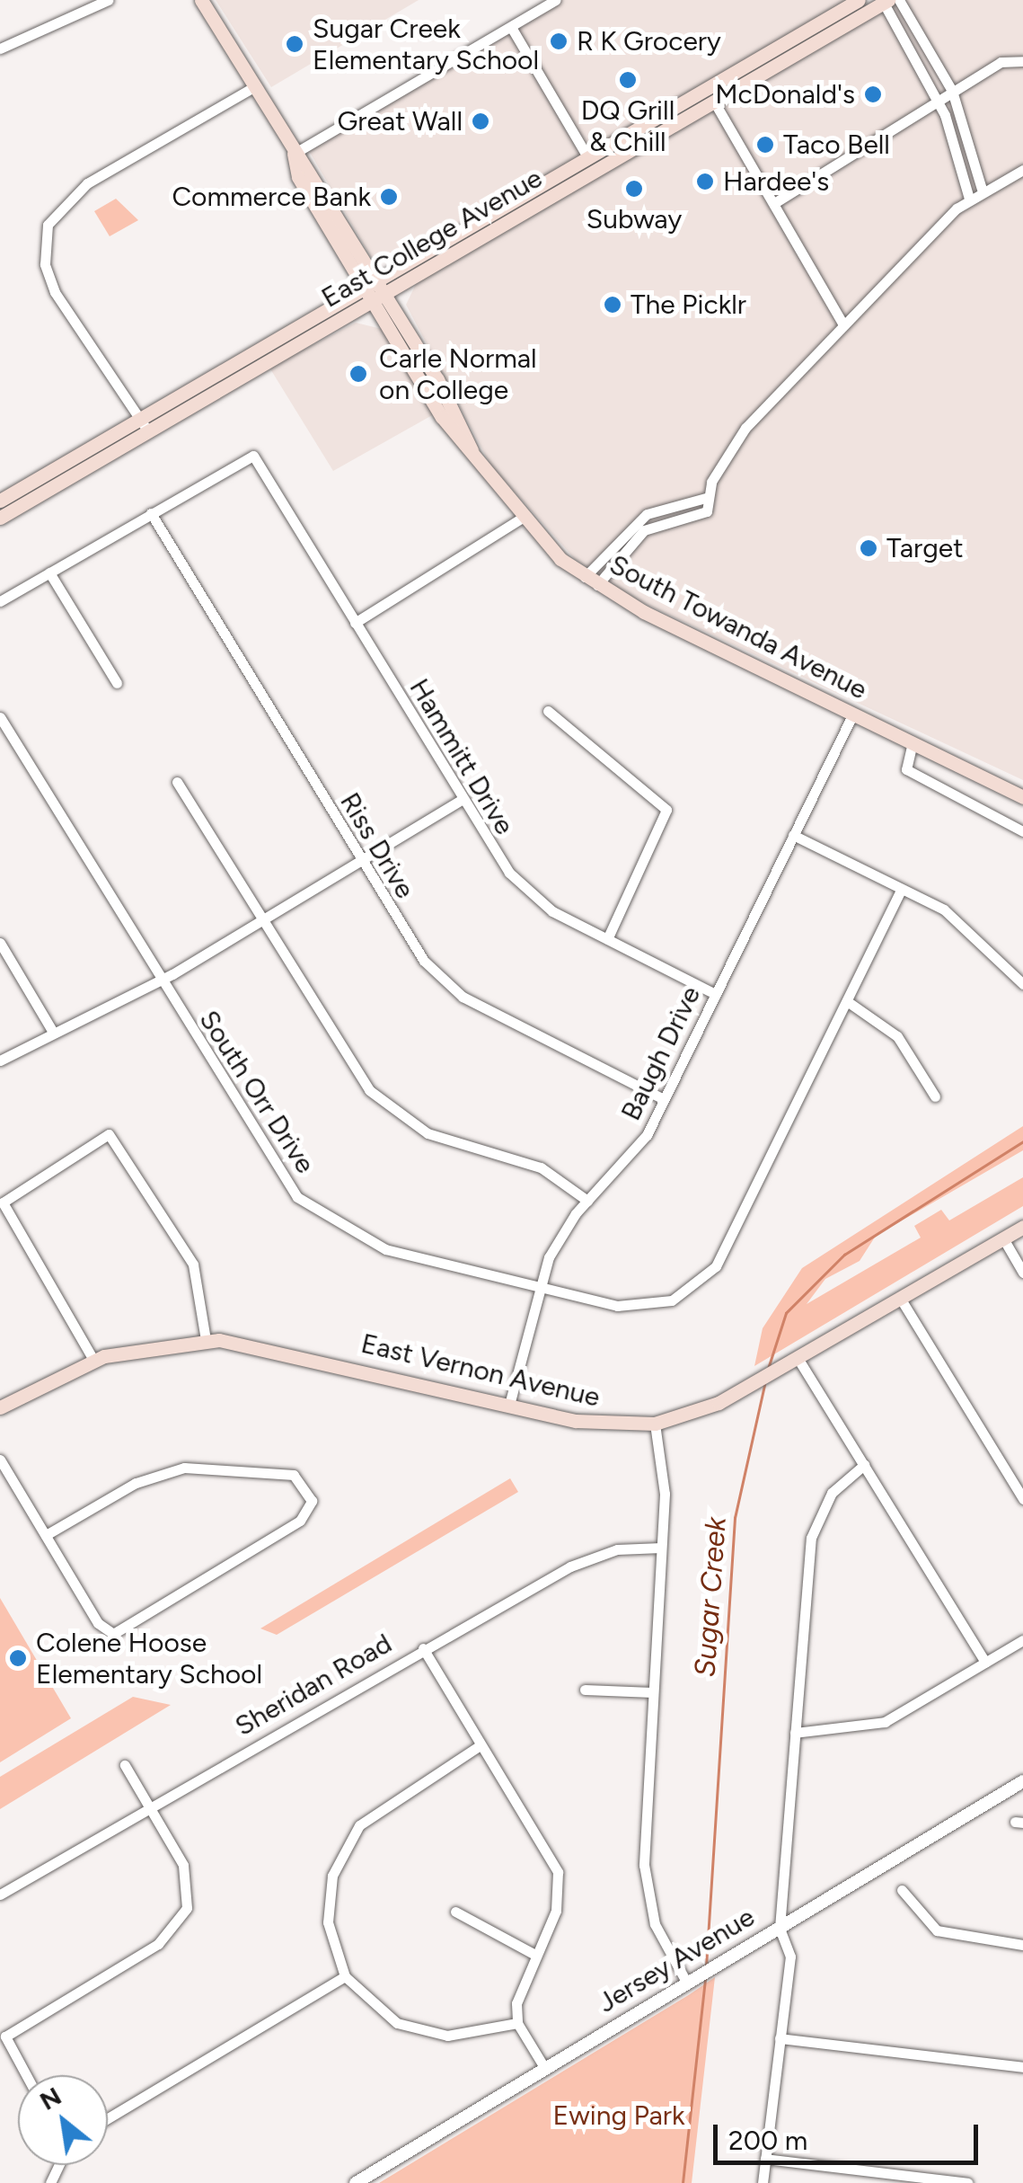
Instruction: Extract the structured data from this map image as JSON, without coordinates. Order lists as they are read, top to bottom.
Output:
{
  "streets": {
    "main road": ["East College Avenue", "South Towanda Avenue", "East Vernon Avenue"],
    "street": [
      "Hammitt Drive",
      "Riss Drive",
      "Baugh Drive",
      "South Orr Drive",
      "Sheridan Road",
      "Jersey Avenue"
    ]
  },
  "crossings": [
    ["East College Avenue", "South Towanda Avenue"],
    ["South Towanda Avenue", "Baugh Drive"],
    ["Hammitt Drive", "Riss Drive"],
    ["Hammitt Drive", "Baugh Drive"],
    ["Riss Drive", "Baugh Drive"],
    ["Baugh Drive", "South Orr Drive"],
    ["Baugh Drive", "East Vernon Avenue"]
  ],
  "water": ["Sugar Creek"],
  "parks": ["Ewing Park"],
  "places": [
    "R K Grocery",
    "Sugar Creek Elementary School",
    "DQ Grill & Chill",
    "McDonald's",
    "Great Wall",
    "Taco Bell",
    "Hardee's",
    "Subway",
    "Commerce Bank",
    "The Picklr",
    "Carle Normal on College",
    "Target",
    "Colene Hoose Elementary School"
  ],
  "scale_bar": "200 m",
  "north": "top left"
}
